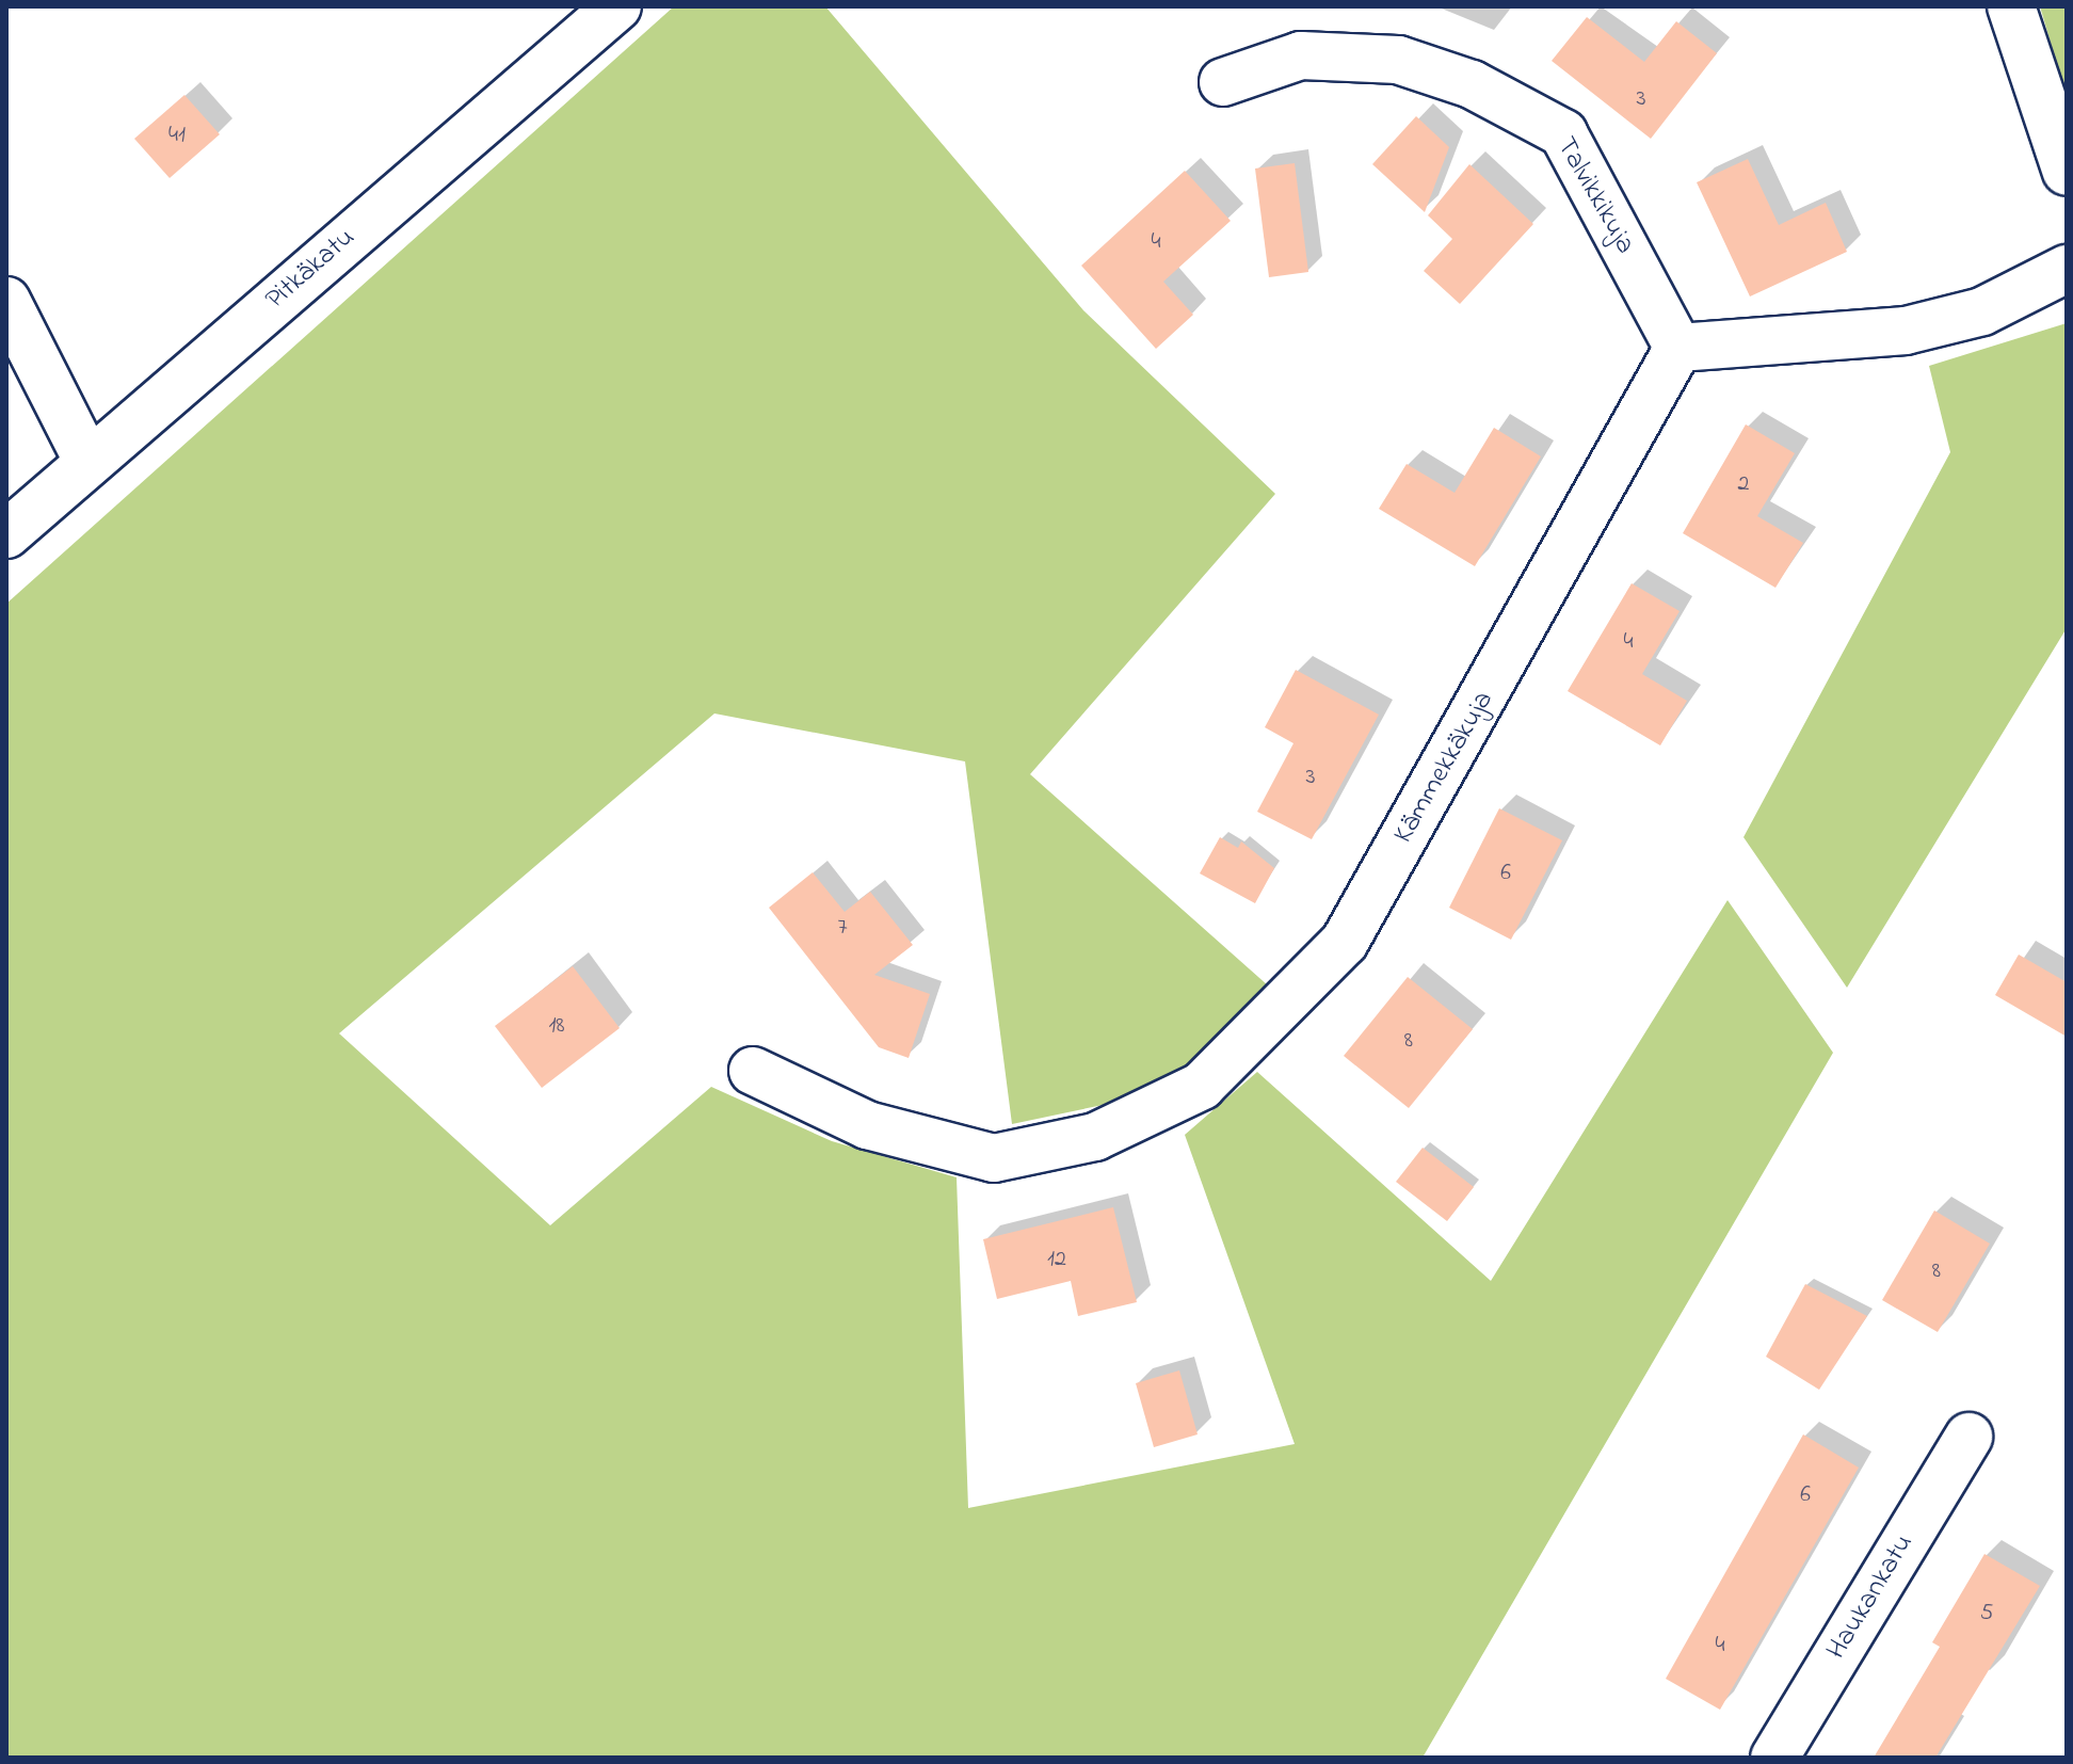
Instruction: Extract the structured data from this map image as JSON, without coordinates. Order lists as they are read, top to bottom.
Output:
{
  "streets": {
    "street": [
      "Talvikkikuja",
      "Pitkäkatu",
      "Kämmekkäkuja",
      "Haukankatu"
    ]
  },
  "crossings": [
    ["Talvikkikuja", "Kämmekkäkuja"]
  ],
  "house_numbers": [
    "3",
    "41",
    "4",
    "2",
    "4",
    "3",
    "6",
    "7",
    "18",
    "8",
    "12",
    "8",
    "6",
    "5",
    "4"
  ]
}
